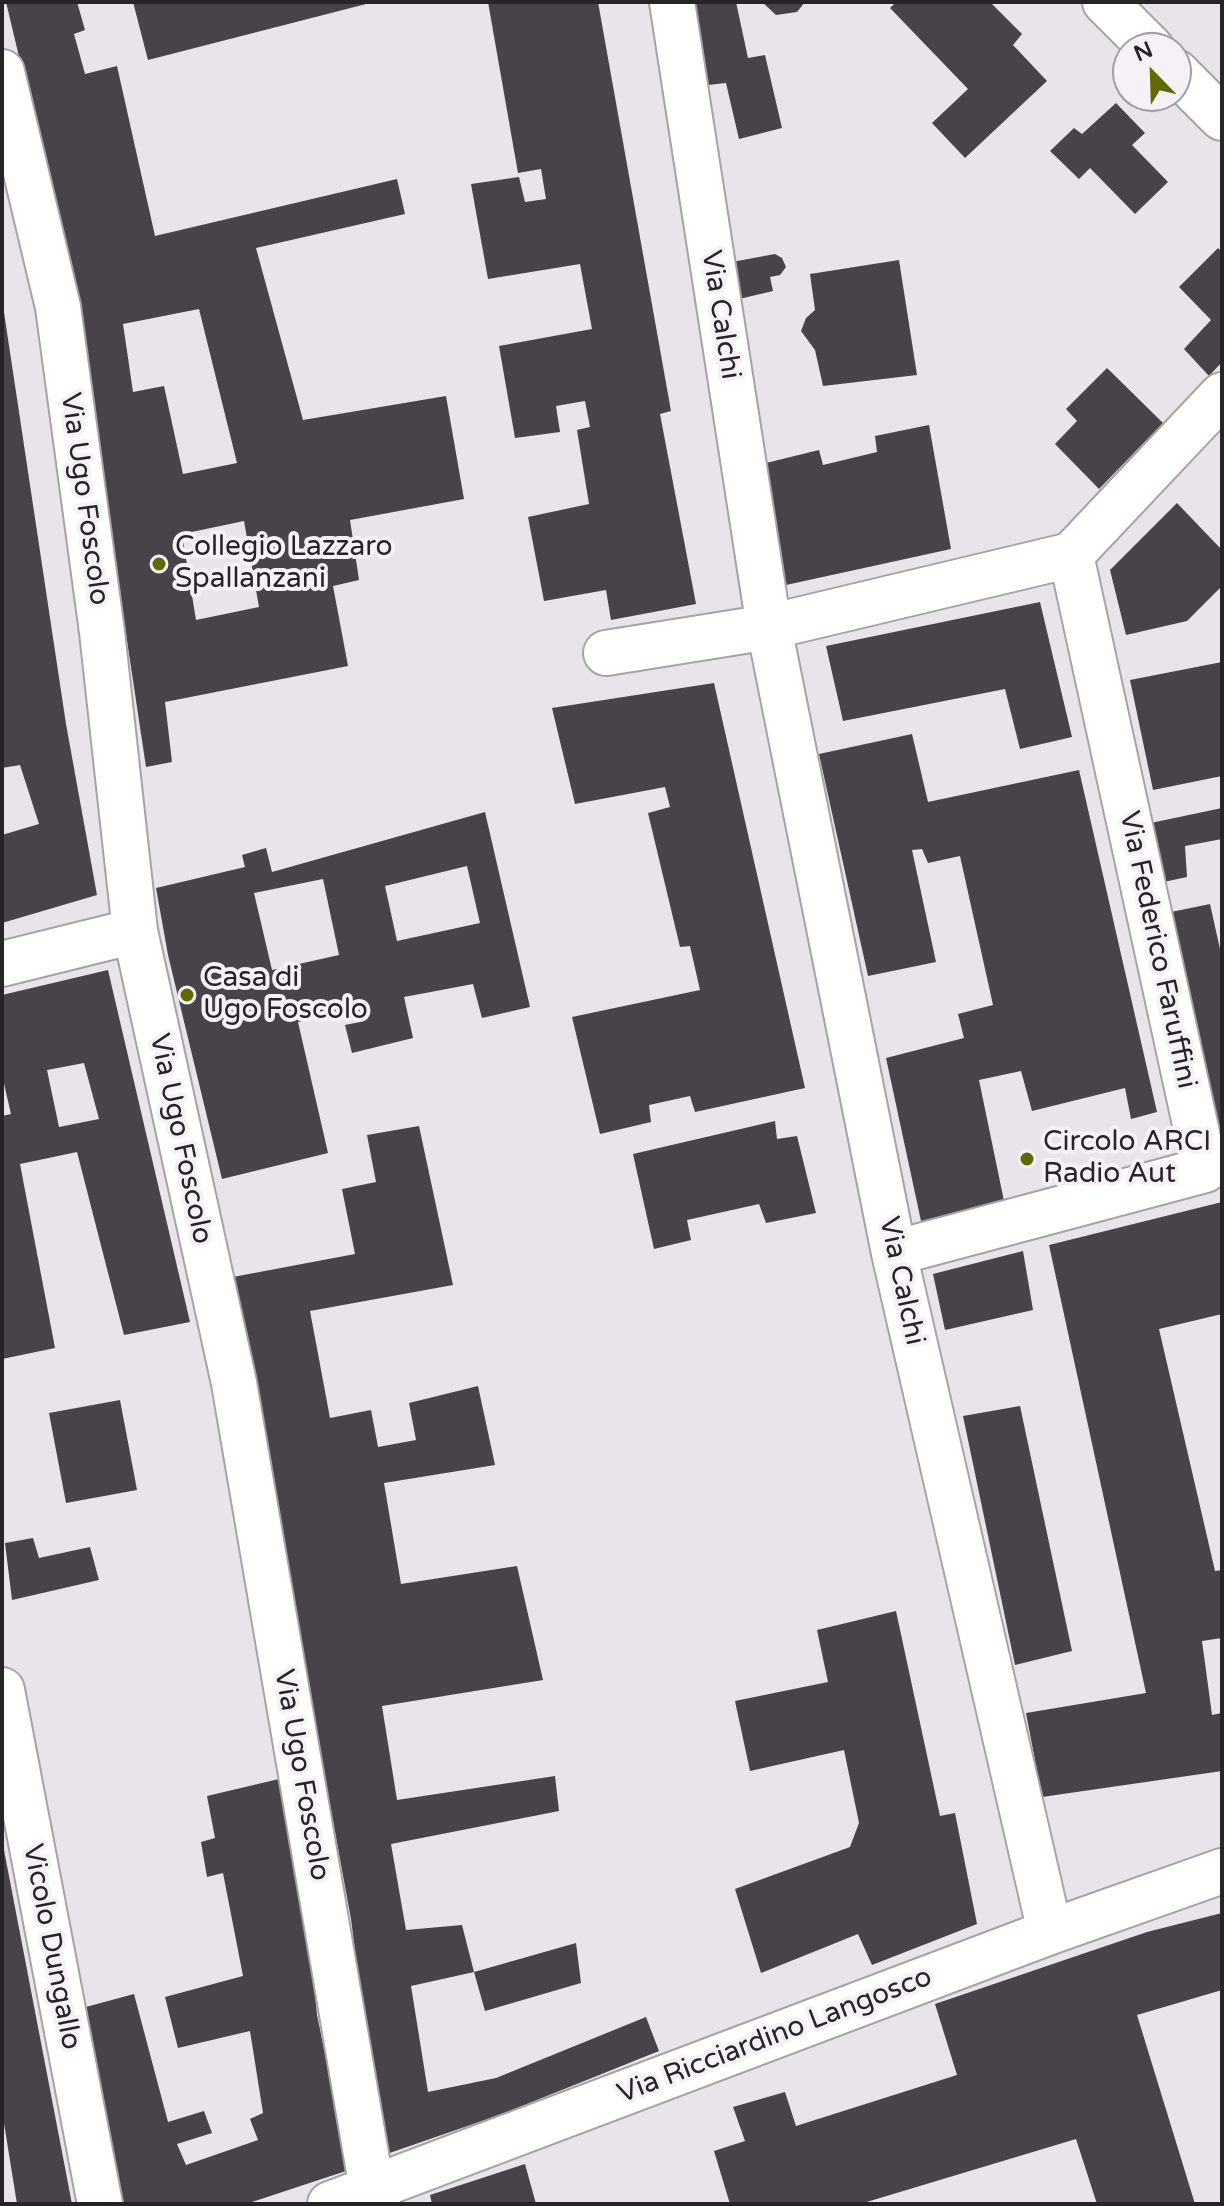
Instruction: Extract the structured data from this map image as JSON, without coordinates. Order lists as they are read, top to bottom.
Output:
{
  "streets": {
    "street": [
      "Via Calchi",
      "Via Ugo Foscolo",
      "Via Federico Faruffini",
      "Vicolo Dungallo",
      "Via Ricciardino Langosco"
    ]
  },
  "crossings": [
    ["Via Calchi", "Via Federico Faruffini"],
    ["Via Calchi", "Via Ricciardino Langosco"],
    ["Via Ugo Foscolo", "Via Ricciardino Langosco"]
  ],
  "places": ["Collegio Lazzaro Spallanzani", "Casa di Ugo Foscolo", "Circolo ARCI Radio Aut"],
  "north": "top left"
}
